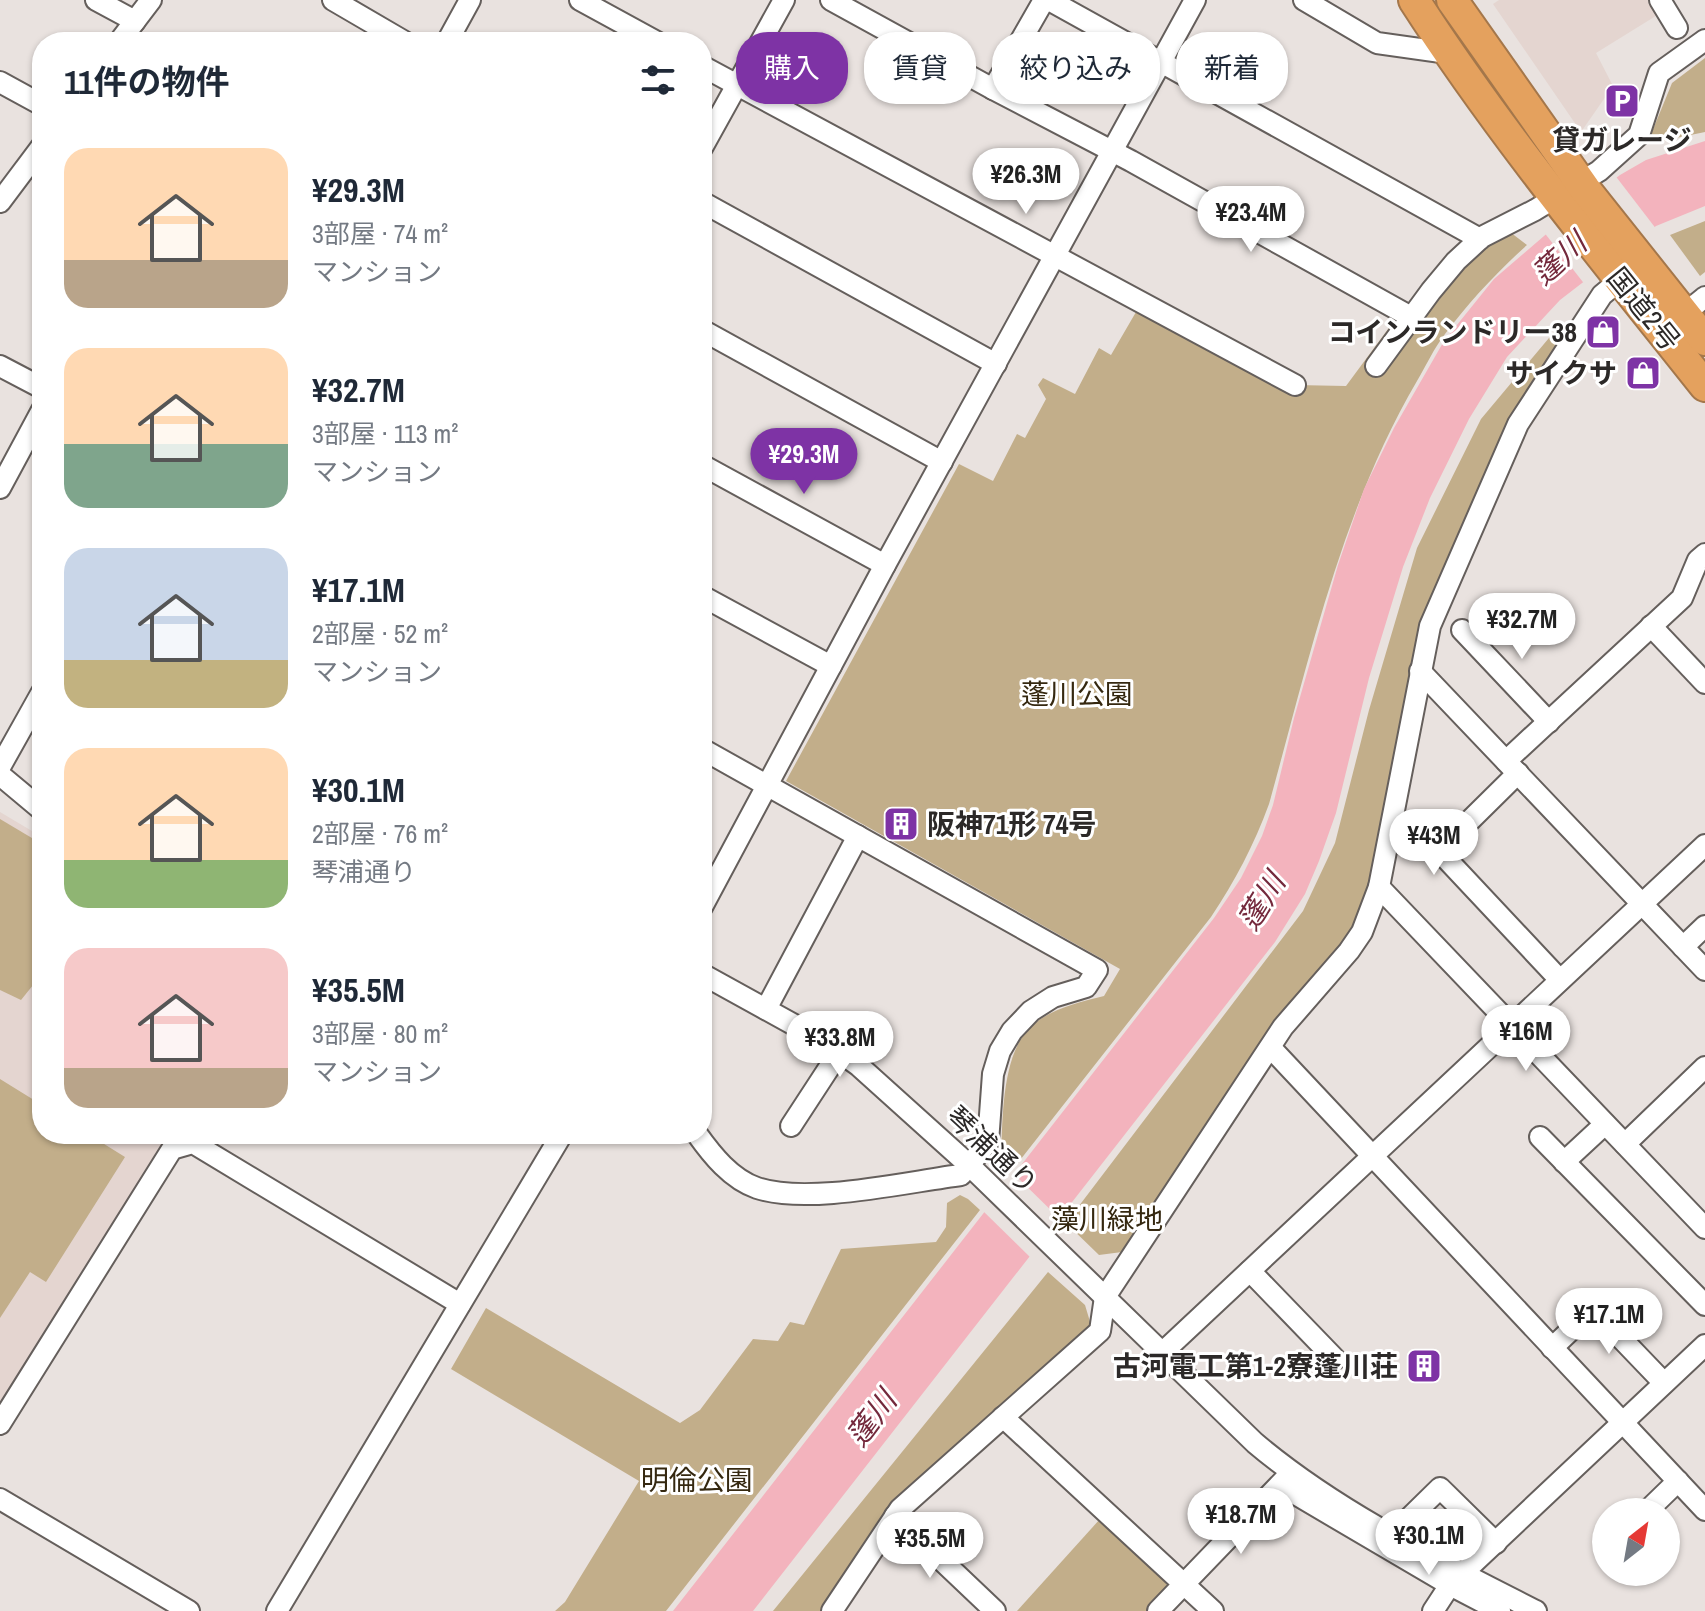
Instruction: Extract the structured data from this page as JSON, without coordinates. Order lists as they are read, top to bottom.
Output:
{
  "streets": {
    "highway": ["国道2号"],
    "street": ["琴浦通り"]
  },
  "water": ["蓬川"],
  "parks": ["蓬川公園", "藻川緑地", "明倫公園"],
  "places": {
    "parking": ["貸ガレージ"],
    "shop": ["コインランドリー38", "サイクサ"],
    "building": ["阪神71形 74号", "古河電工第1-2寮蓬川荘"]
  },
  "north": "top right",
  "page": {
    "chip": [
      "購入",
      "賃貸",
      "絞り込み",
      "新着"
    ],
    "heading": "11件の物件",
    "list": [
      {
        "name": "¥29.3M",
        "note": "3部屋 · 74 m² · マンション"
      },
      {
        "name": "¥32.7M",
        "note": "3部屋 · 113 m² · マンション"
      },
      {
        "name": "¥17.1M",
        "note": "2部屋 · 52 m² · マンション"
      },
      {
        "name": "¥30.1M",
        "note": "2部屋 · 76 m² · 琴浦通り"
      },
      {
        "name": "¥35.5M",
        "note": "3部屋 · 80 m² · マンション"
      }
    ],
    "price": [
      "¥26.3M",
      "¥23.4M",
      "¥29.3M",
      "¥32.7M",
      "¥43M",
      "¥16M",
      "¥33.8M",
      "¥17.1M",
      "¥18.7M",
      "¥30.1M",
      "¥35.5M"
    ]
  }
}
